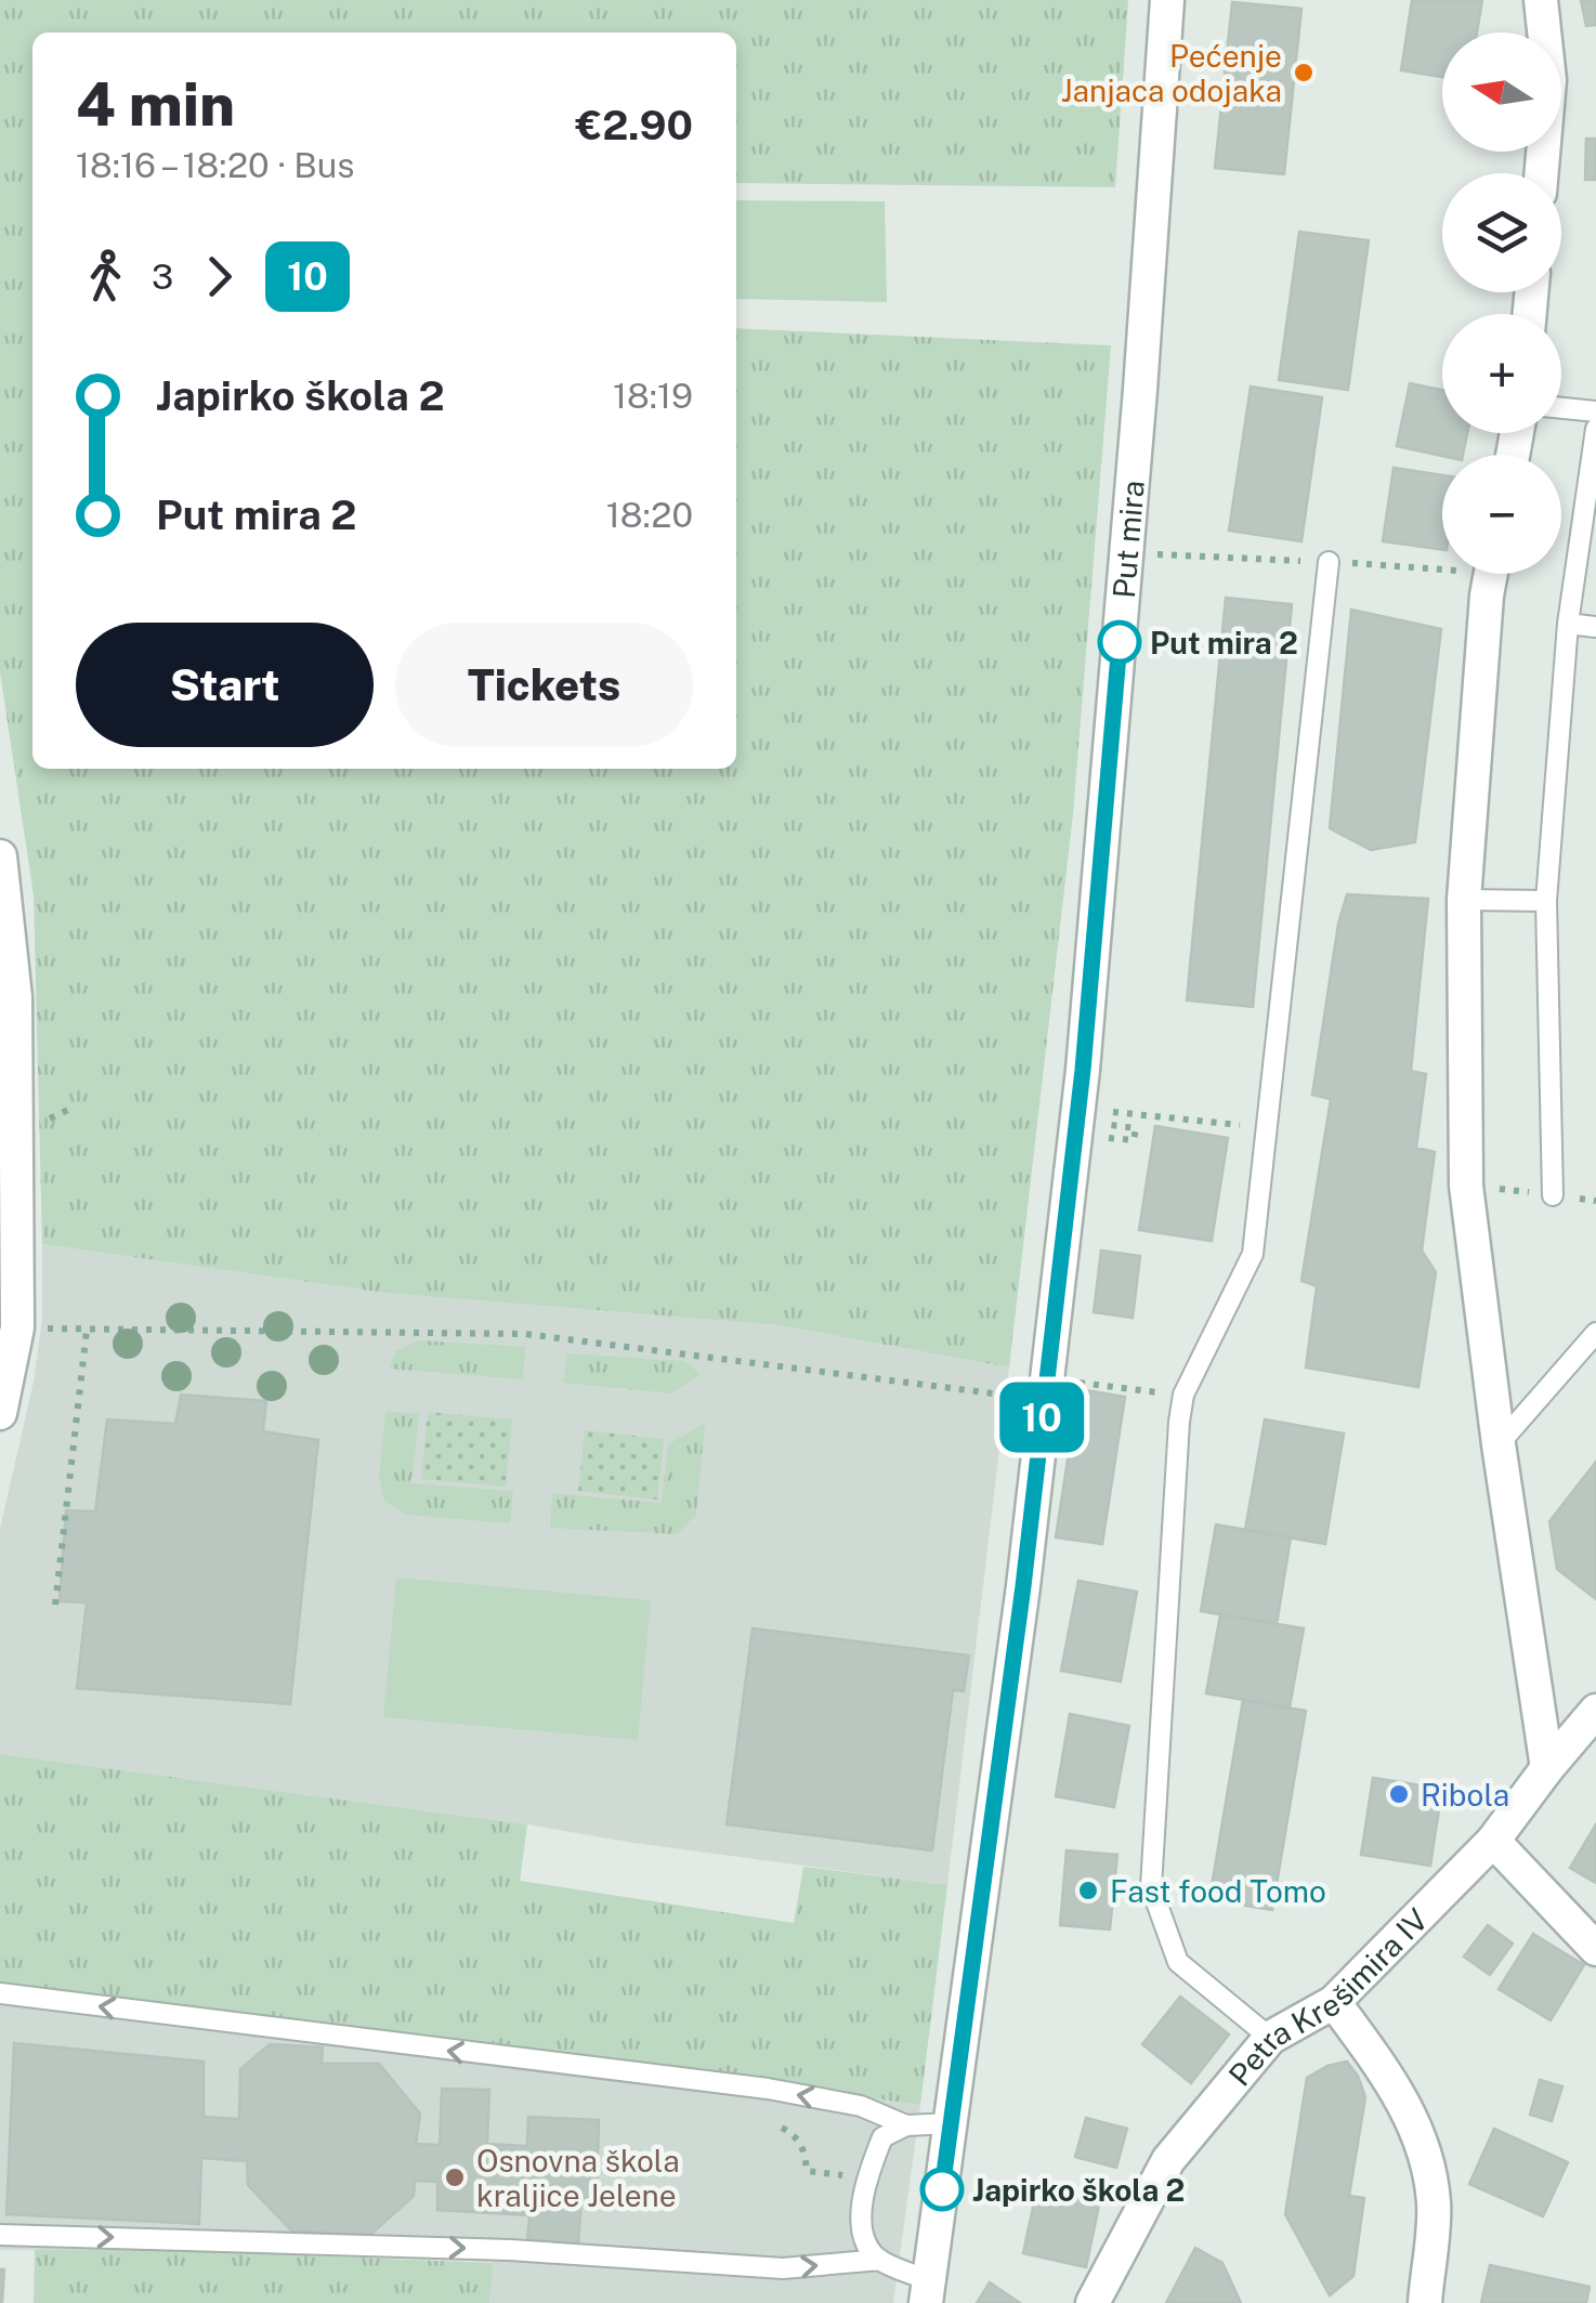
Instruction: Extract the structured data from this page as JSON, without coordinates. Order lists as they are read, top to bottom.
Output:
{
  "streets": {
    "street": ["Put mira", "Petra Krešimira IV"]
  },
  "places": [
    "Pećenje Janjaca odojaka",
    "Put mira 2",
    "Ribola",
    "Fast food Tomo",
    "Osnovna škola kraljice Jelene",
    "Japirko škola 2"
  ],
  "lines": ["bus line 10"],
  "north": "left",
  "page": {
    "on_map": "10",
    "map_buttons": ["+", "−"],
    "heading": ["4 min", "18:16 – 18:20 · Bus", "€2.90"],
    "legs": ["3", "10"],
    "list": [
      {
        "name": "Japirko škola 2",
        "value": "18:19"
      },
      {
        "name": "Put mira 2",
        "value": "18:20"
      }
    ],
    "buttons": ["Start", "Tickets"]
  }
}
